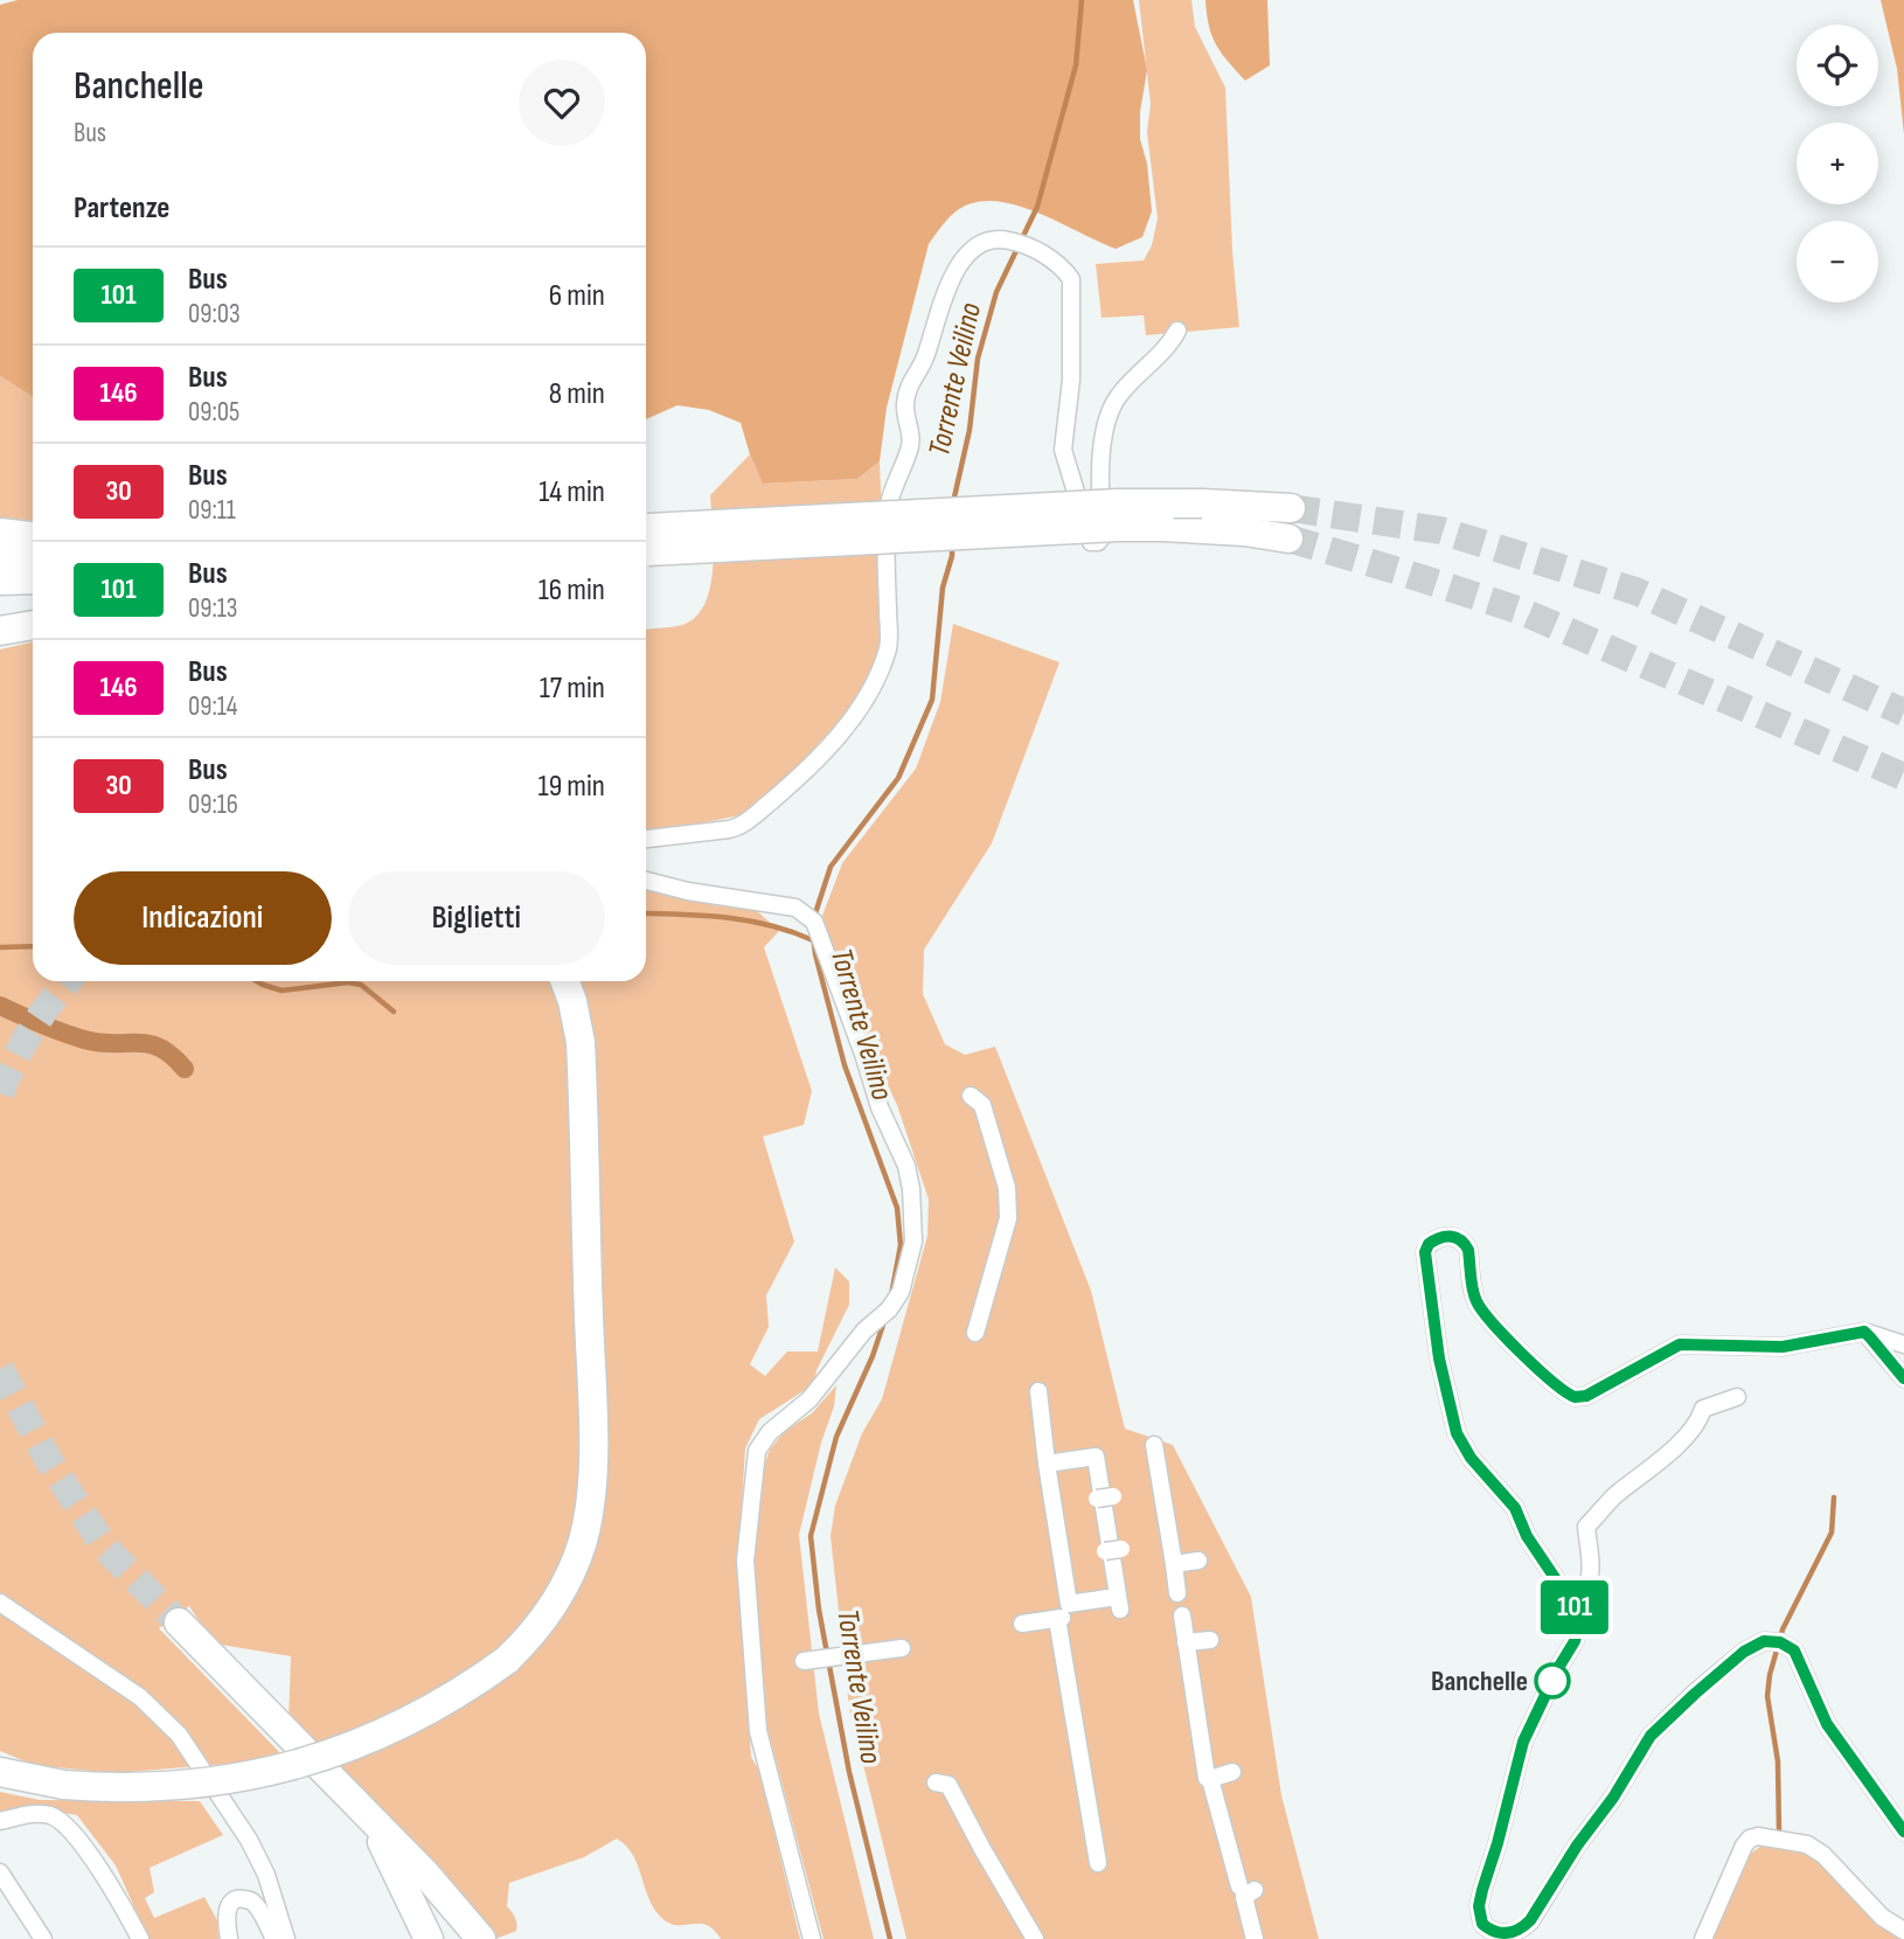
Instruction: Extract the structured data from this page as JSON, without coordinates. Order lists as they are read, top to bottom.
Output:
{
  "water": ["Torrente Veilino"],
  "places": ["Banchelle"],
  "lines": ["bus line 101"],
  "page": {
    "on_map": "101",
    "map_buttons": ["+", "−"],
    "heading": [
      ["Banchelle", "Bus"],
      "Partenze"
    ],
    "list": [
      {
        "mark": "101",
        "name": "Bus",
        "note": "09:03",
        "value": "6 min"
      },
      {
        "mark": "146",
        "name": "Bus",
        "note": "09:05",
        "value": "8 min"
      },
      {
        "mark": "30",
        "name": "Bus",
        "note": "09:11",
        "value": "14 min"
      },
      {
        "mark": "101",
        "name": "Bus",
        "note": "09:13",
        "value": "16 min"
      },
      {
        "mark": "146",
        "name": "Bus",
        "note": "09:14",
        "value": "17 min"
      },
      {
        "mark": "30",
        "name": "Bus",
        "note": "09:16",
        "value": "19 min"
      }
    ],
    "buttons": ["Indicazioni", "Biglietti"]
  }
}
